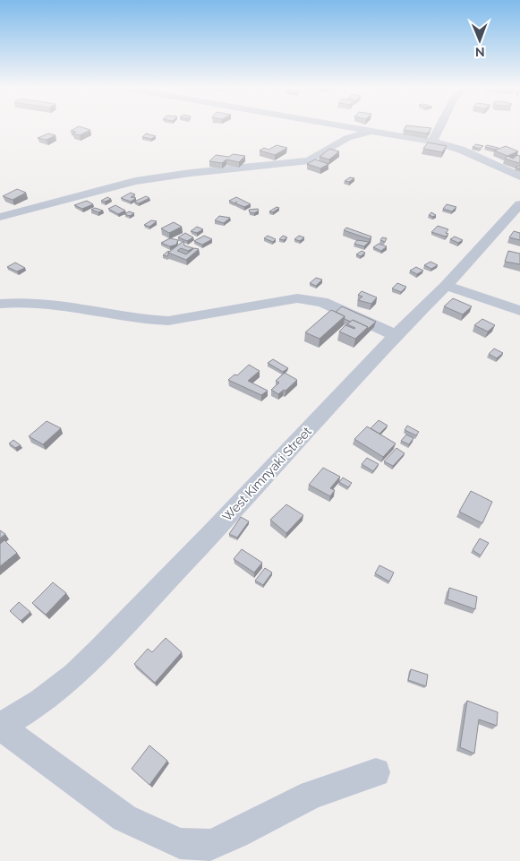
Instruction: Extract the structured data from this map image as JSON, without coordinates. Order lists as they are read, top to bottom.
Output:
{
  "streets": {
    "street": ["West Kimnyaki Street"]
  },
  "north": "bottom"
}
